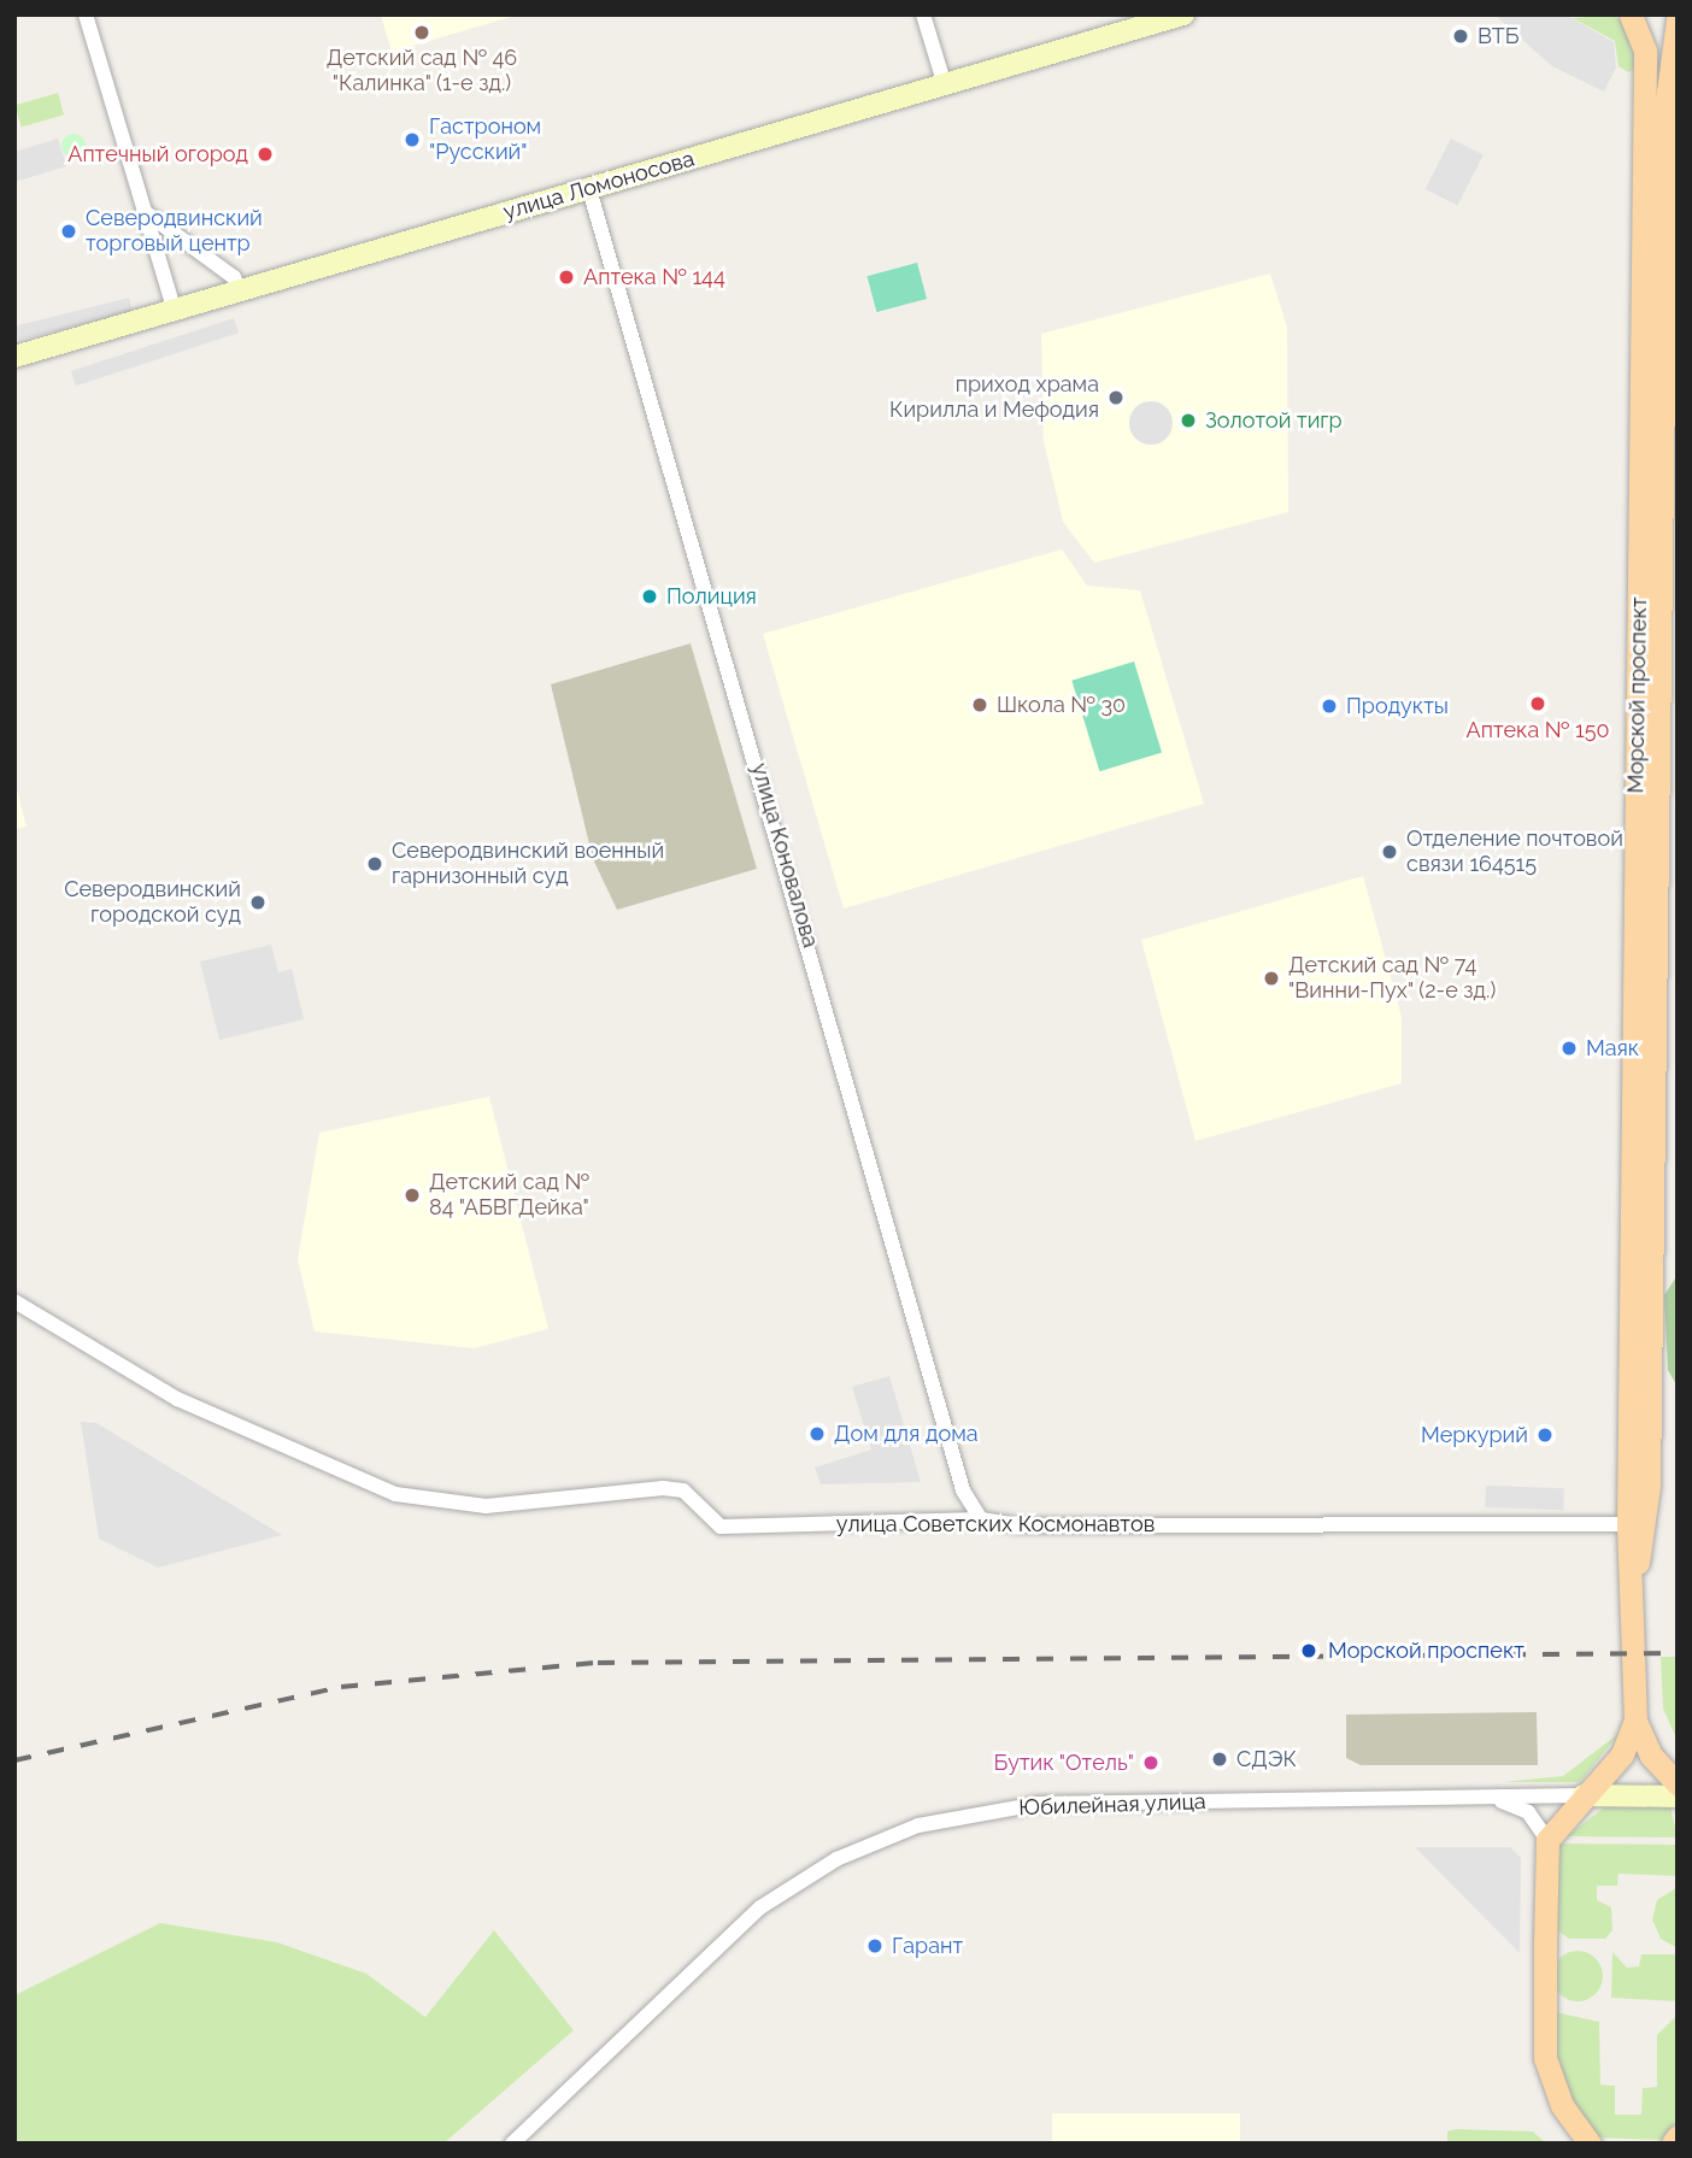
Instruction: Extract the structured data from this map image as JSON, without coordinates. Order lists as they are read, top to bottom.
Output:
{
  "streets": {
    "main road": ["Морской проспект"],
    "street": [
      "улица Ломоносова",
      "улица Коновалова",
      "улица Советских Космонавтов",
      "Юбилейная улица"
    ]
  },
  "crossings": [
    ["улица Ломоносова", "улица Коновалова"],
    ["Морской проспект", "улица Советских Космонавтов"],
    ["Морской проспект", "Юбилейная улица"],
    ["улица Коновалова", "улица Советских Космонавтов"]
  ],
  "places": [
    "Детский сад № 46 \"Калинка\" (1-е зд.)",
    "ВТБ",
    "Гастроном \"Русский\"",
    "Аптечный огород",
    "Северодвинский торговый центр",
    "Аптека № 144",
    "приход храма Кирилла и Мефодия",
    "Золотой тигр",
    "Полиция",
    "Аптека № 150",
    "Школа № 30",
    "Продукты",
    "Отделение почтовой связи 164515",
    "Северодвинский военный гарнизонный суд",
    "Северодвинский городской суд",
    "Детский сад № 74 \"Винни-Пух\" (2-е зд.)",
    "Маяк",
    "Детский сад № 84 \"АБВГДейка\"",
    "Дом для дома",
    "Меркурий",
    "Морской проспект",
    "СДЭК",
    "Бутик \"Отель\"",
    "Гарант"
  ]
}
